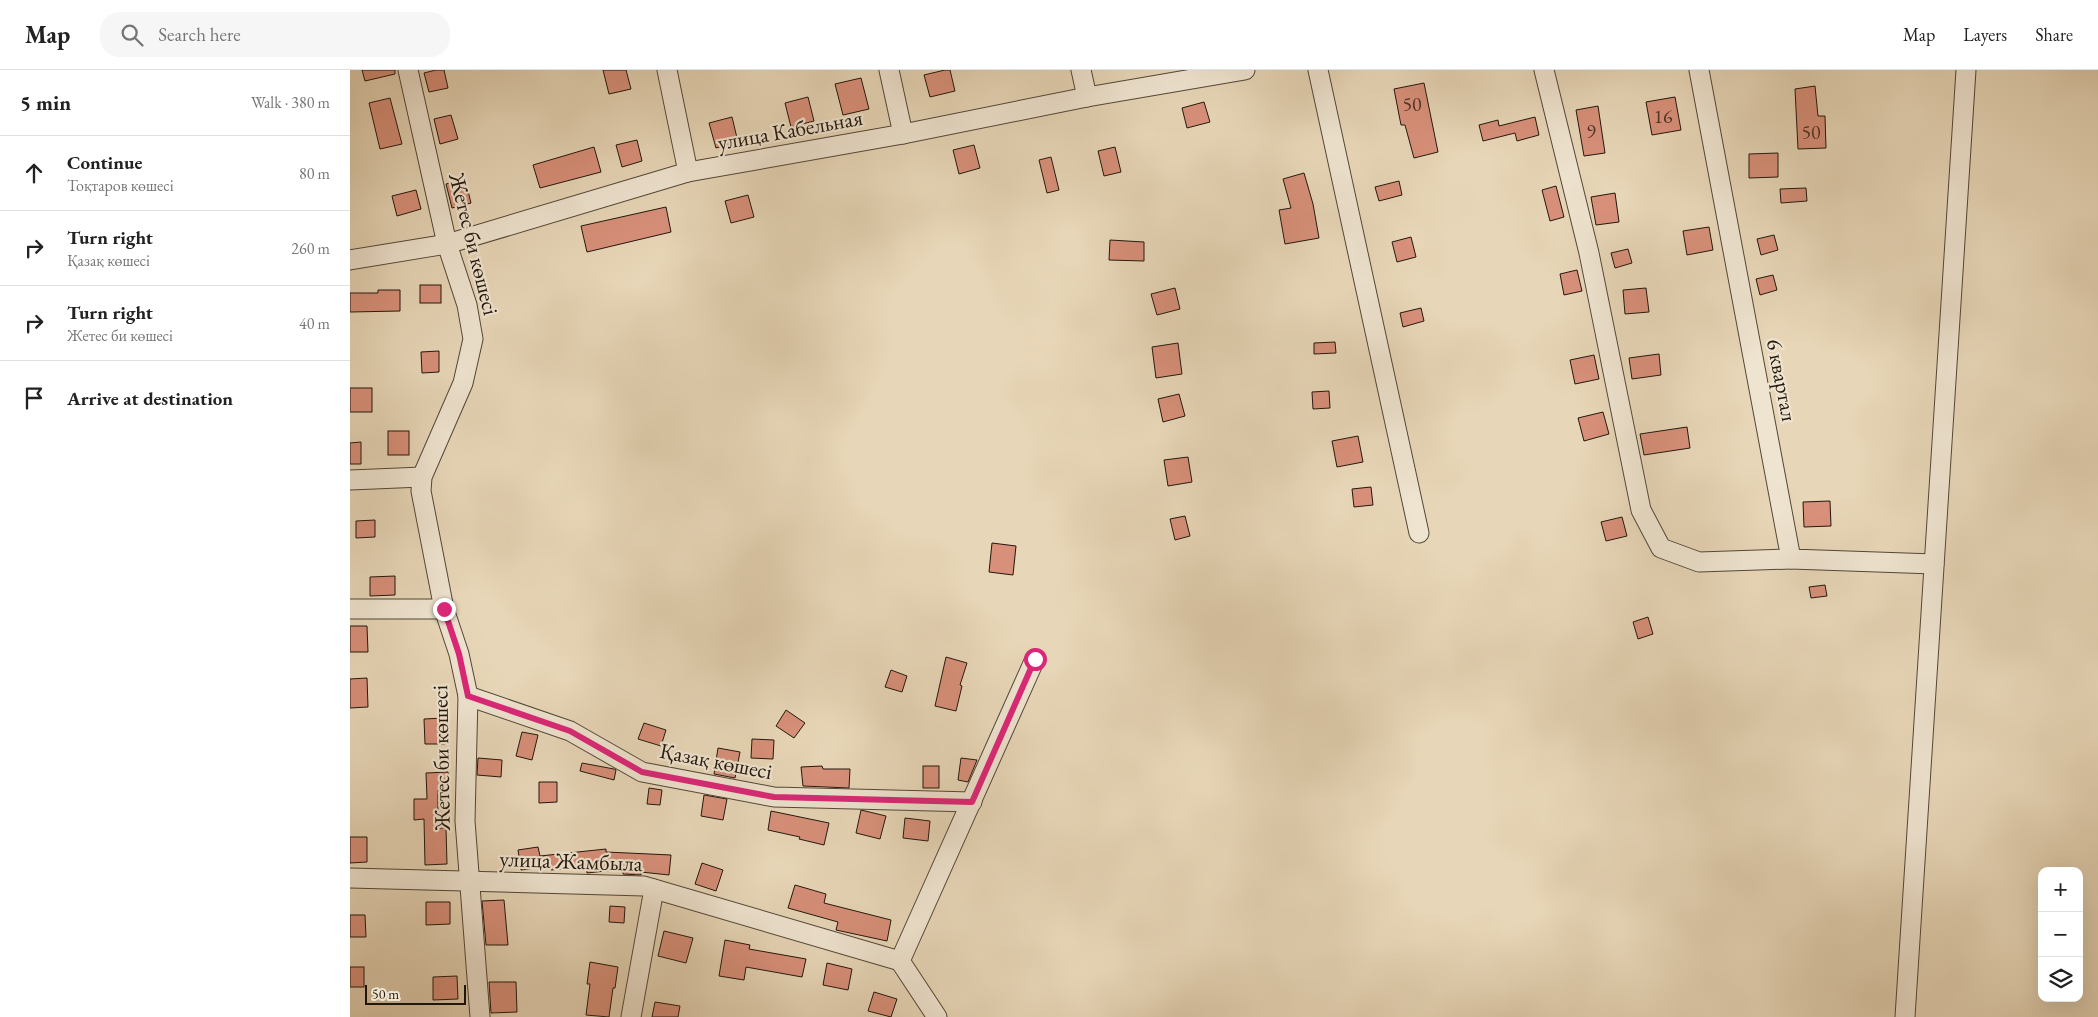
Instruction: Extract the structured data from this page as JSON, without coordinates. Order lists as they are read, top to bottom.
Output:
{
  "streets": {
    "street": [
      "улица Кабельная",
      "Жетес би көшесі",
      "6 квартал",
      "Қазақ көшесі",
      "улица Жамбыла"
    ]
  },
  "crossings": [
    ["улица Кабельная", "Жетес би көшесі"],
    ["Жетес би көшесі", "Қазақ көшесі"],
    ["Жетес би көшесі", "улица Жамбыла"]
  ],
  "house_numbers": [
    "50",
    "16",
    "9",
    "50"
  ],
  "scale_bar": "50 m",
  "page": {
    "header": "Map",
    "search": "Search here",
    "nav": ["Map", "Layers", "Share"],
    "heading": ["5 min", "Walk · 380 m"],
    "list": [
      ["Continue", "Тоқтаров көшесі", "80 m"],
      ["Turn right", "Қазақ көшесі", "260 m"],
      ["Turn right", "Жетес би көшесі", "40 m"],
      "Arrive at destination"
    ],
    "map_buttons": ["+", "−"],
    "scale": "50 m"
  }
}
